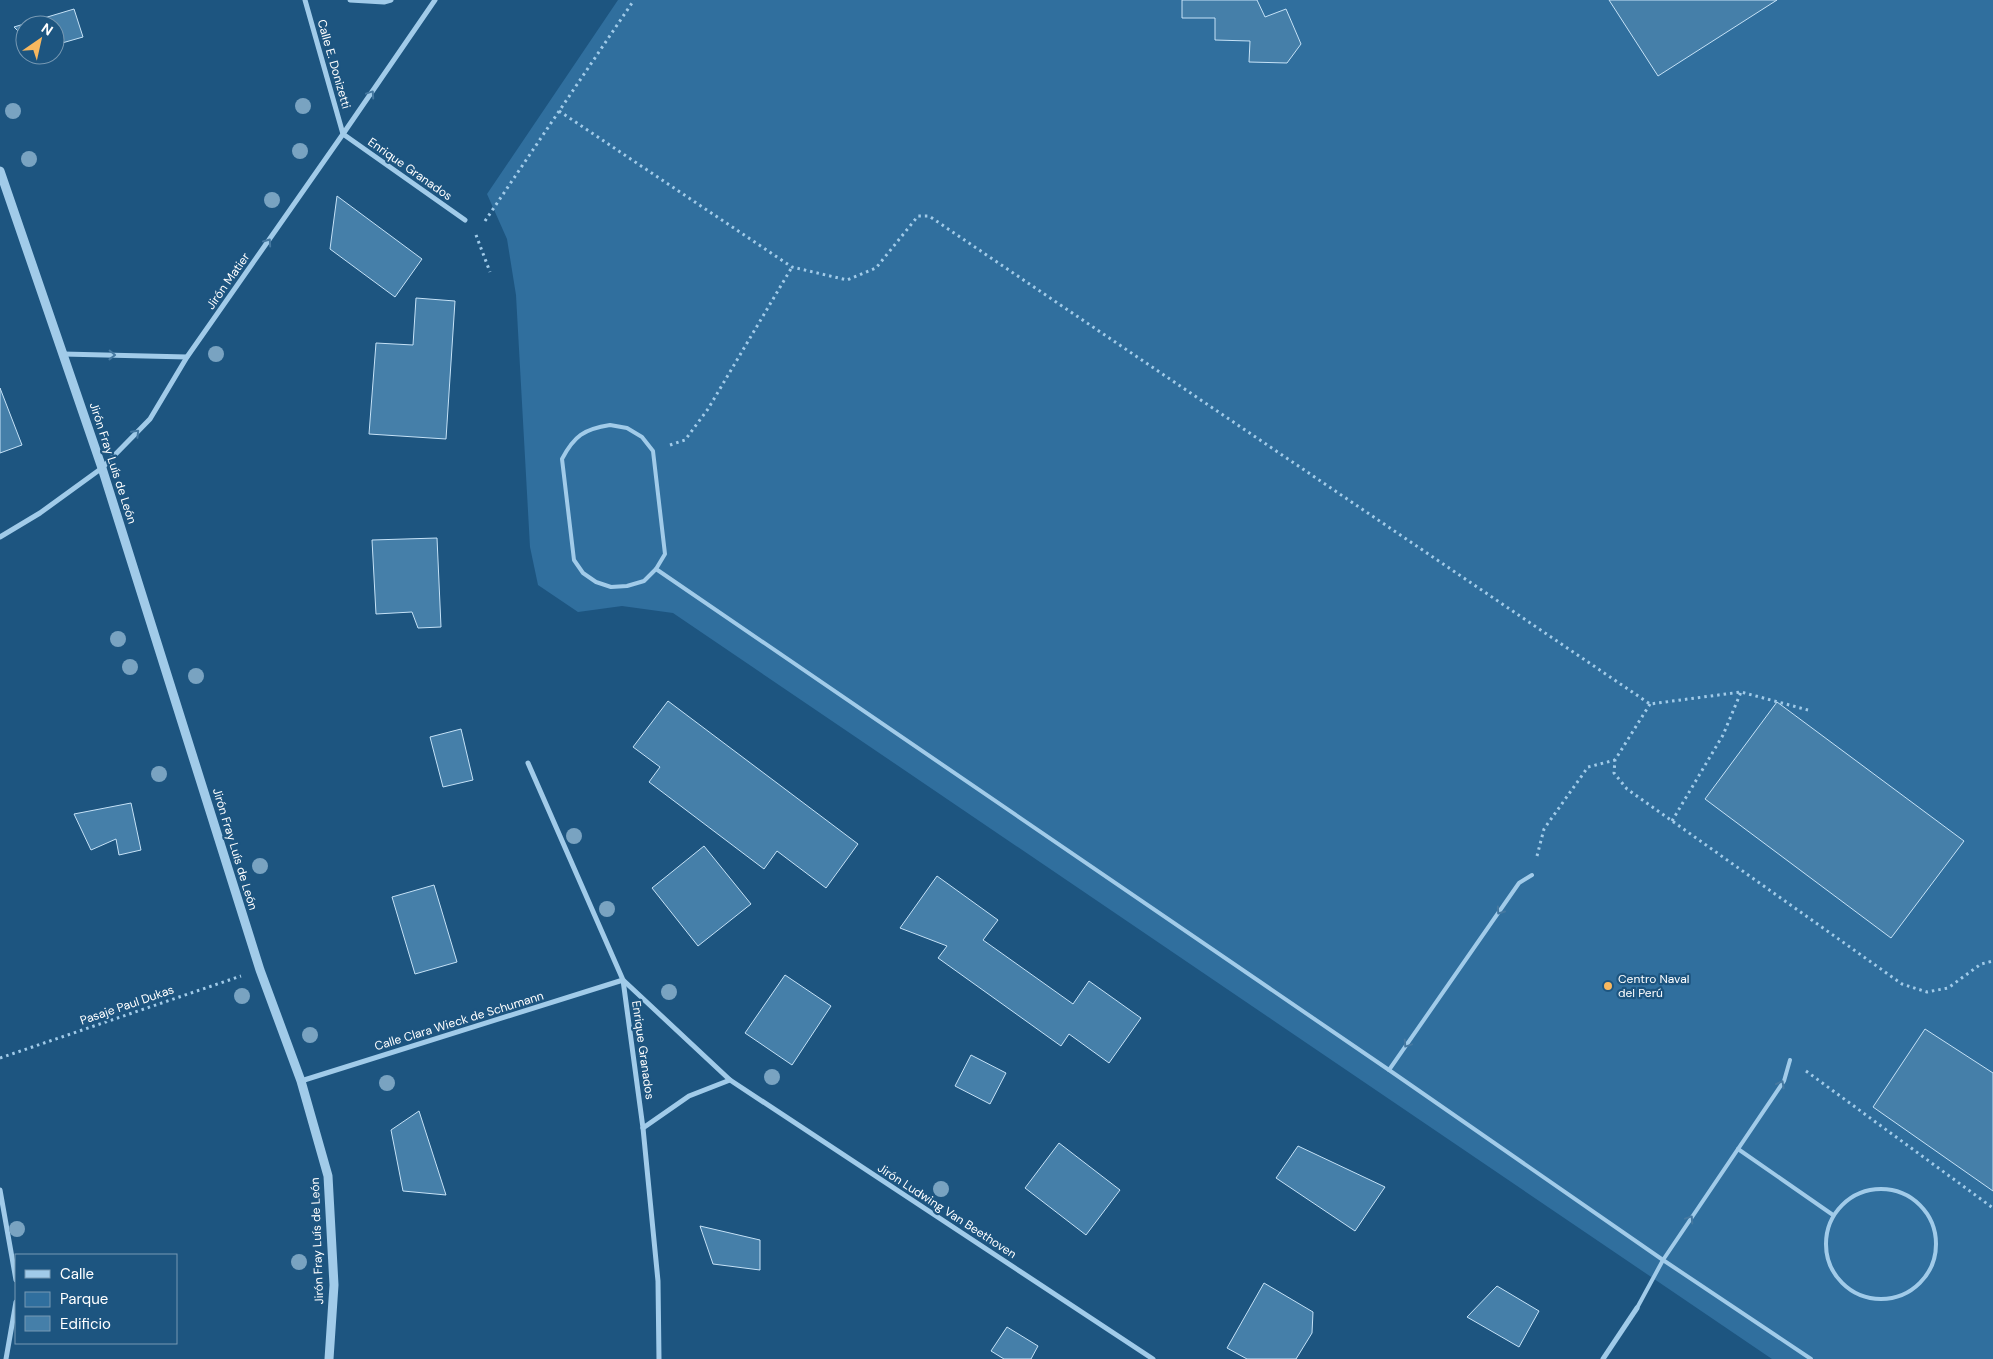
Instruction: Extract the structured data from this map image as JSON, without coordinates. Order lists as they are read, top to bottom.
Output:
{
  "streets": {
    "street": [
      "Calle E. Donizetti",
      "Enrique Granados",
      "Jirón Matier",
      "Jirón Fray Luís de León",
      "Calle Clara Wieck de Schumann",
      "Jirón Ludwing Van Beethoven"
    ],
    "path": ["Pasaje Paul Dukas"]
  },
  "crossings": [
    ["Calle E. Donizetti", "Enrique Granados"],
    ["Calle E. Donizetti", "Jirón Matier"],
    ["Enrique Granados", "Jirón Matier"],
    ["Enrique Granados", "Calle Clara Wieck de Schumann"],
    ["Enrique Granados", "Jirón Ludwing Van Beethoven"],
    ["Jirón Matier", "Jirón Fray Luís de León"],
    ["Jirón Fray Luís de León", "Pasaje Paul Dukas"],
    ["Jirón Fray Luís de León", "Calle Clara Wieck de Schumann"],
    ["Calle Clara Wieck de Schumann", "Jirón Ludwing Van Beethoven"]
  ],
  "one_way": ["Jirón Matier"],
  "places": ["Centro Naval del Perú"],
  "legend": ["Calle", "Parque", "Edificio"],
  "north": "top right"
}
